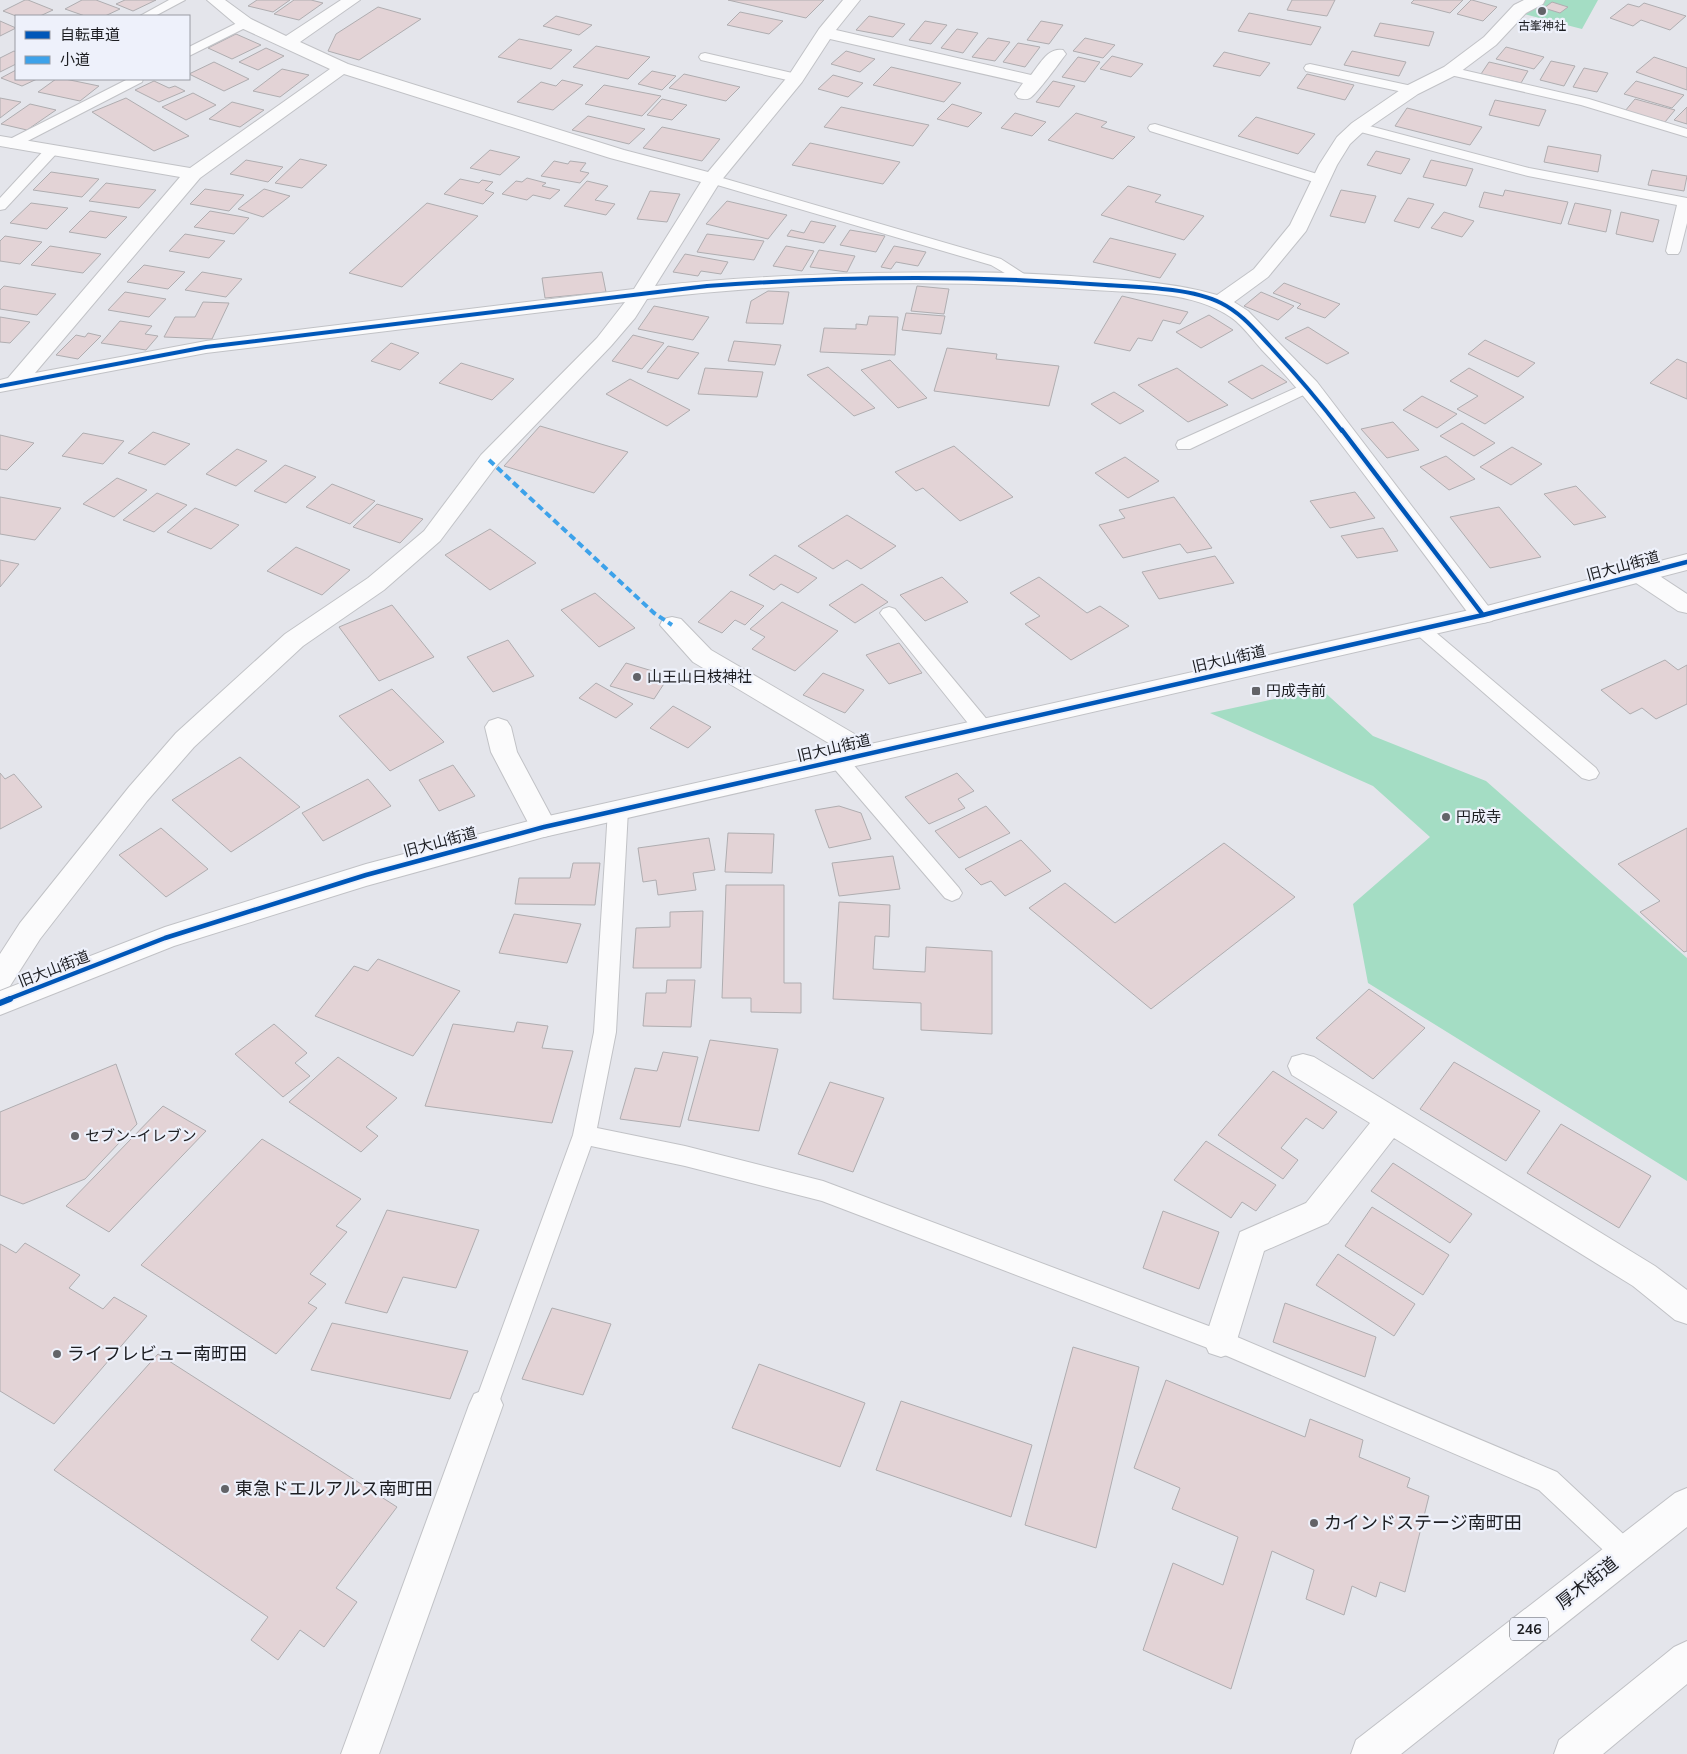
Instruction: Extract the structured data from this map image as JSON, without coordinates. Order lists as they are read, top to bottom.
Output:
{
  "streets": {
    "main road": ["旧大山街道", "厚木街道", "246"]
  },
  "places": {
    "other": [
      "古峯神社",
      "山王山日枝神社",
      "円成寺",
      "セブン-イレブン",
      "ライフレビュー南町田",
      "東急ドエルアルス南町田",
      "カインドステージ南町田"
    ],
    "transit": ["円成寺前"]
  },
  "legend": ["自転車道", "小道"]
}
